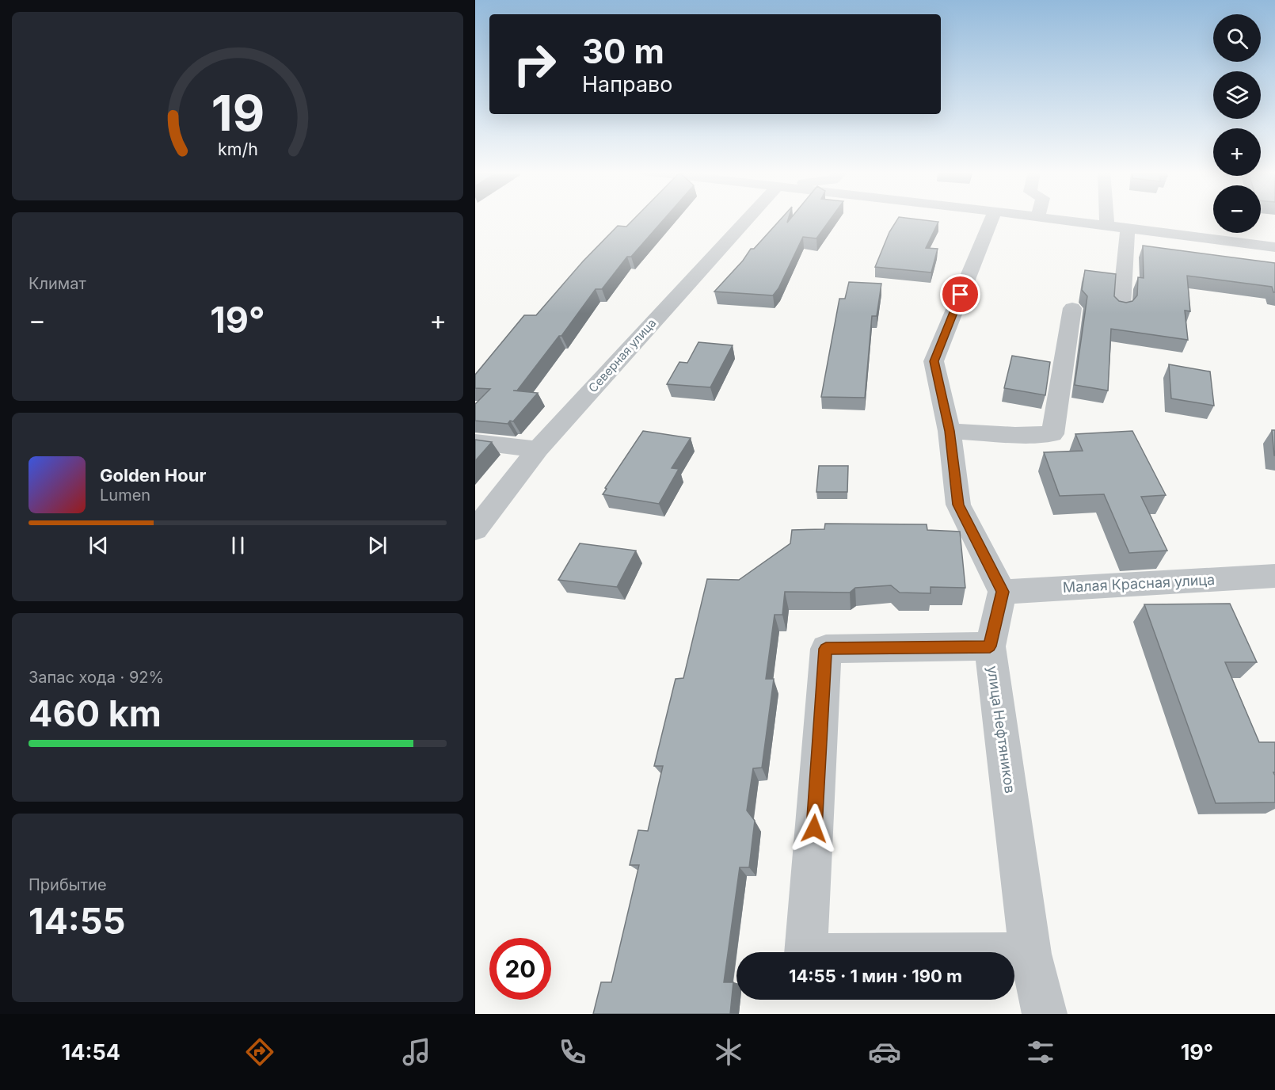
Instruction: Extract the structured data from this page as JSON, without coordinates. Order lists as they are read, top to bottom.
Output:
{
  "streets": {
    "street": ["Северная улица", "Малая Красная улица", "улица Нефтяников"]
  },
  "crossings": [
    ["Малая Красная улица", "улица Нефтяников"]
  ],
  "page": {
    "map_buttons": ["+", "−"],
    "turn": ["30 m", "Направо"],
    "tile": [
      "Климат",
      ["Запас хода · 92%", "460 km"],
      ["Прибытие", "14:55"]
    ],
    "heat": ["−", "19°", "+"],
    "song": ["Golden Hour", "Lumen"],
    "limit": "20",
    "trip": "14:55 · 1 мин · 190 m",
    "tabs": ["14:54", "19°"],
    "gauge": ["19", "km/h"]
  }
}
